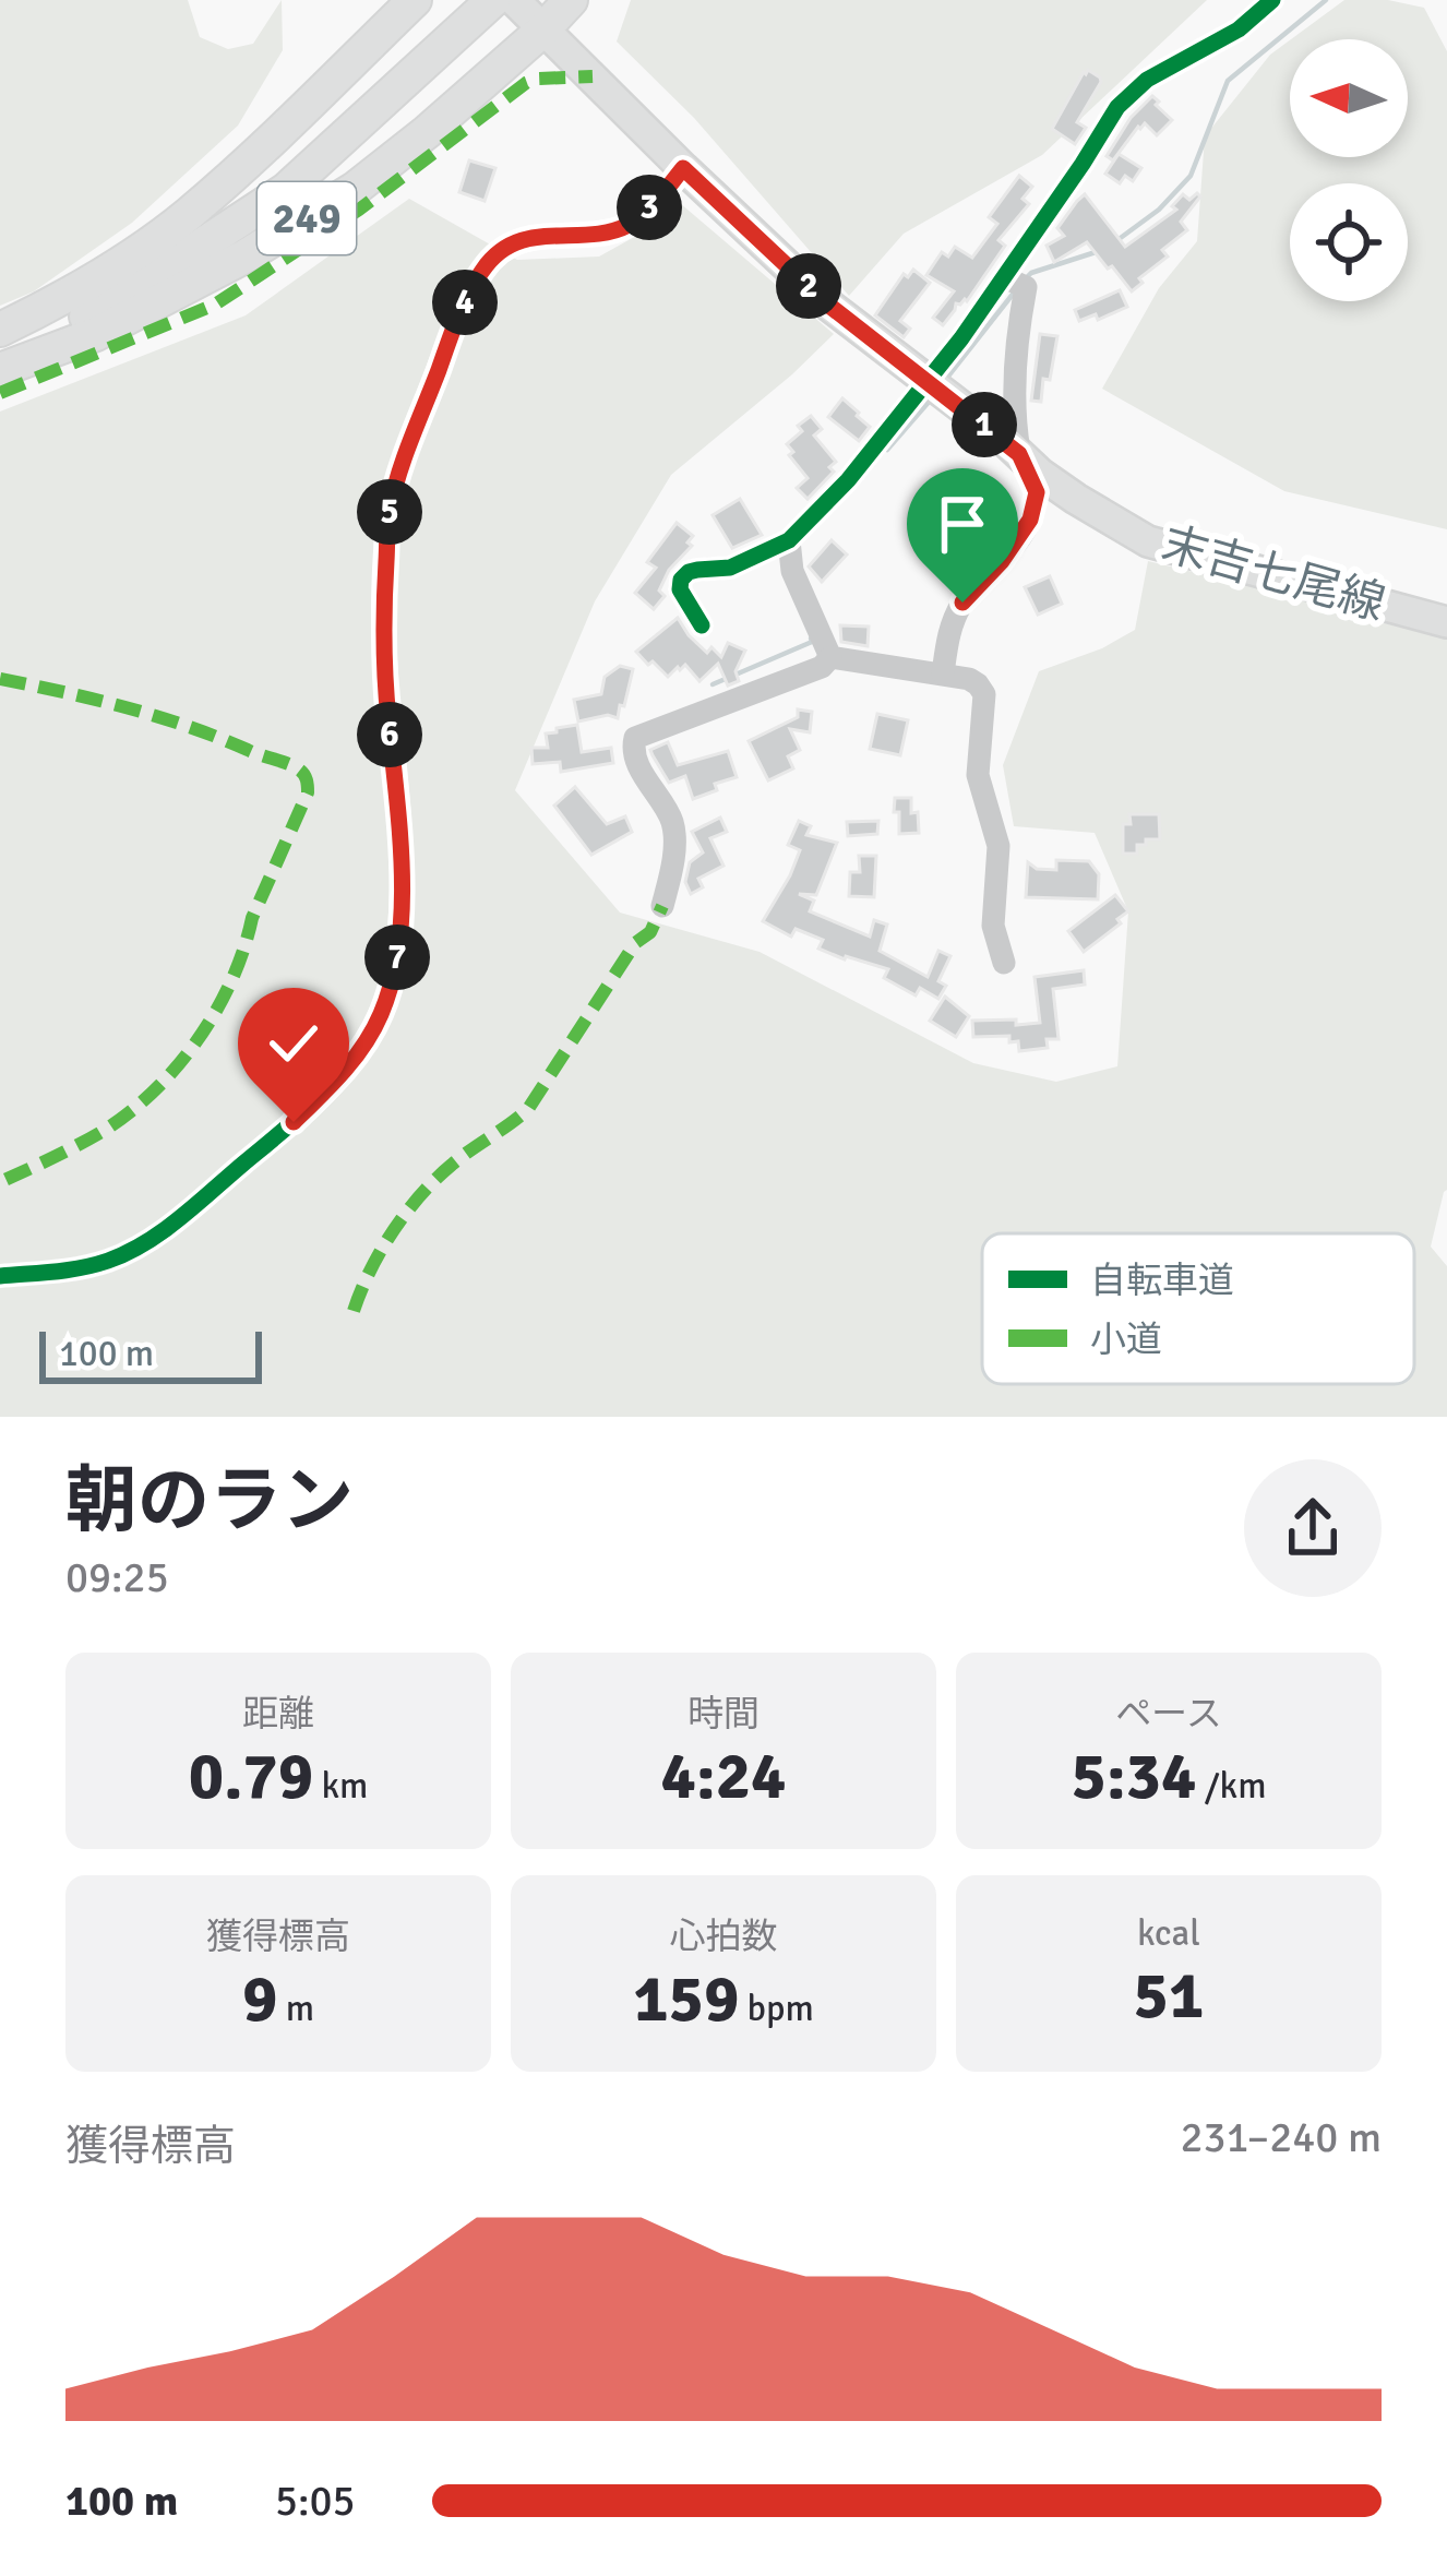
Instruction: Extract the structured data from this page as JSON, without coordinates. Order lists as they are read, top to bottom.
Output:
{
  "streets": {
    "highway": ["249"],
    "main road": ["末吉七尾線"]
  },
  "crossings": [
    ["249", "末吉七尾線"]
  ],
  "legend": ["自転車道", "小道"],
  "scale_bar": "100 m",
  "north": "left",
  "page": {
    "pins": [
      "3",
      "2",
      "4",
      "1",
      "5",
      "6",
      "7"
    ],
    "scale": "100 m",
    "heading": ["朝のラン", "09:25"],
    "stats": [
      ["距離", "0.79 km"],
      ["時間", "4:24"],
      ["ペース", "5:34 /km"],
      ["獲得標高", "9 m"],
      ["心拍数", "159 bpm"],
      ["kcal", "51"]
    ],
    "chart": ["獲得標高", "231–240 m"],
    "list": [
      {
        "name": "100 m",
        "note": "5:05"
      }
    ]
  }
}
